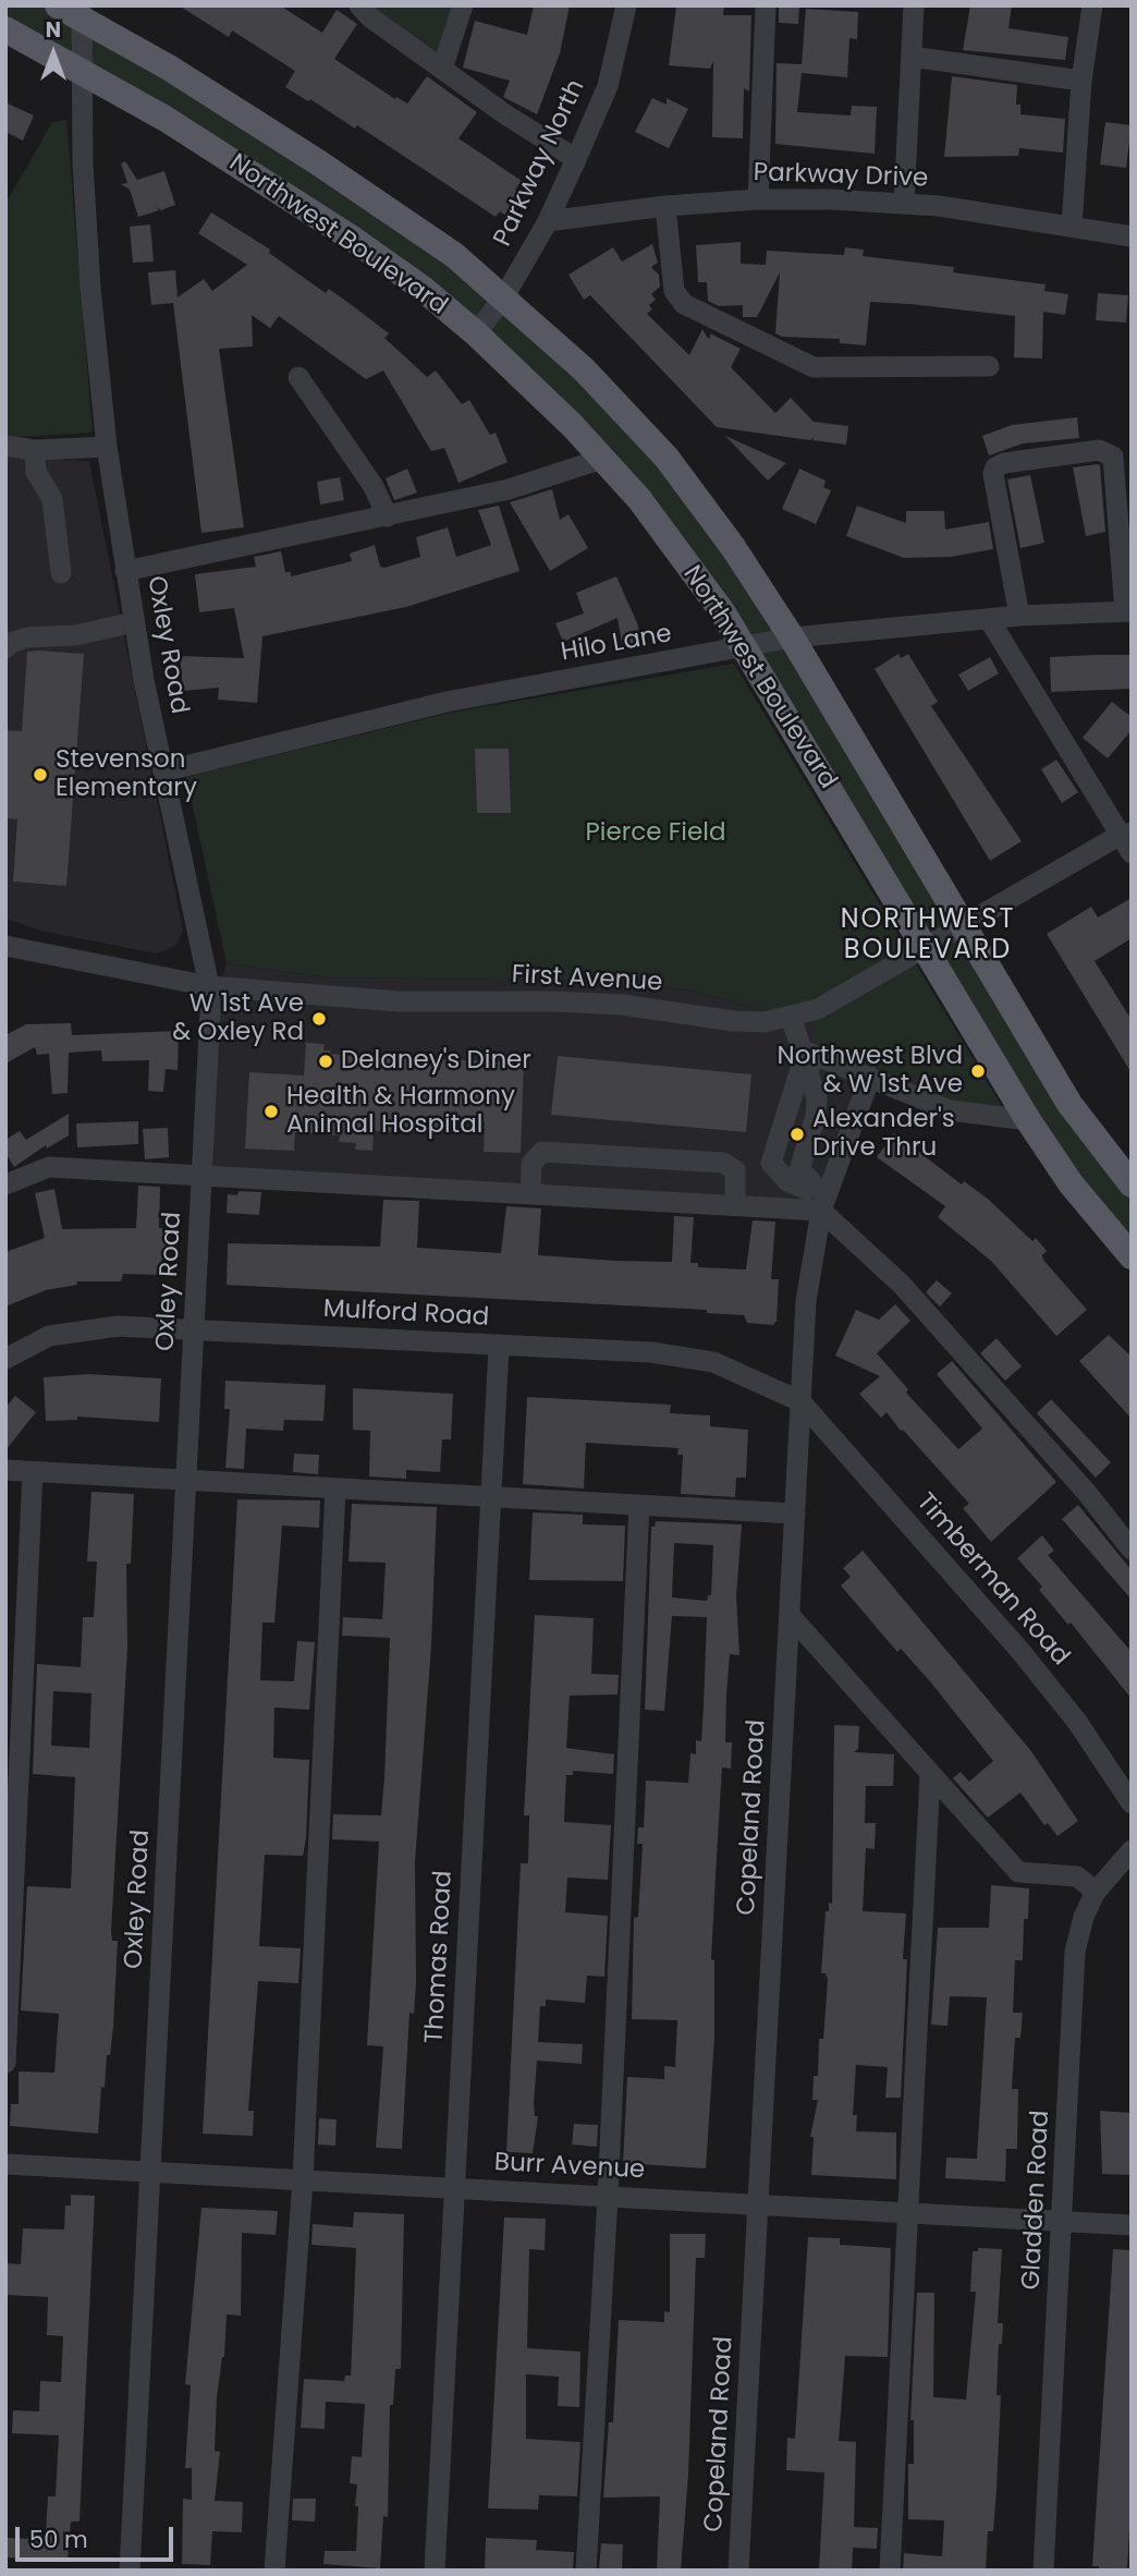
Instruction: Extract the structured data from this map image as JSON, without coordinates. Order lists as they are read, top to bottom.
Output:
{
  "streets": {
    "main road": ["Northwest Boulevard"],
    "street": [
      "Parkway North",
      "Parkway Drive",
      "Hilo Lane",
      "Oxley Road",
      "First Avenue",
      "Mulford Road",
      "Timberman Road",
      "Copeland Road",
      "Thomas Road",
      "Burr Avenue",
      "Gladden Road"
    ]
  },
  "crossings": [
    ["Parkway North", "Parkway Drive"],
    ["Parkway North", "Northwest Boulevard"],
    ["Northwest Boulevard", "Hilo Lane"],
    ["Northwest Boulevard", "Oxley Road"],
    ["Northwest Boulevard", "First Avenue"],
    ["Hilo Lane", "Oxley Road"],
    ["Oxley Road", "First Avenue"],
    ["Oxley Road", "Mulford Road"],
    ["Oxley Road", "Burr Avenue"],
    ["Mulford Road", "Timberman Road"],
    ["Mulford Road", "Copeland Road"],
    ["Mulford Road", "Thomas Road"],
    ["Timberman Road", "Copeland Road"],
    ["Copeland Road", "Burr Avenue"],
    ["Thomas Road", "Burr Avenue"],
    ["Burr Avenue", "Gladden Road"]
  ],
  "districts": ["NORTHWEST BOULEVARD"],
  "parks": ["Pierce Field"],
  "places": [
    "Stevenson Elementary",
    "W 1st Ave & Oxley Rd",
    "Delaney's Diner",
    "Northwest Blvd & W 1st Ave",
    "Health & Harmony Animal Hospital",
    "Alexander's Drive Thru"
  ],
  "scale_bar": "50 m",
  "north": "top"
}
